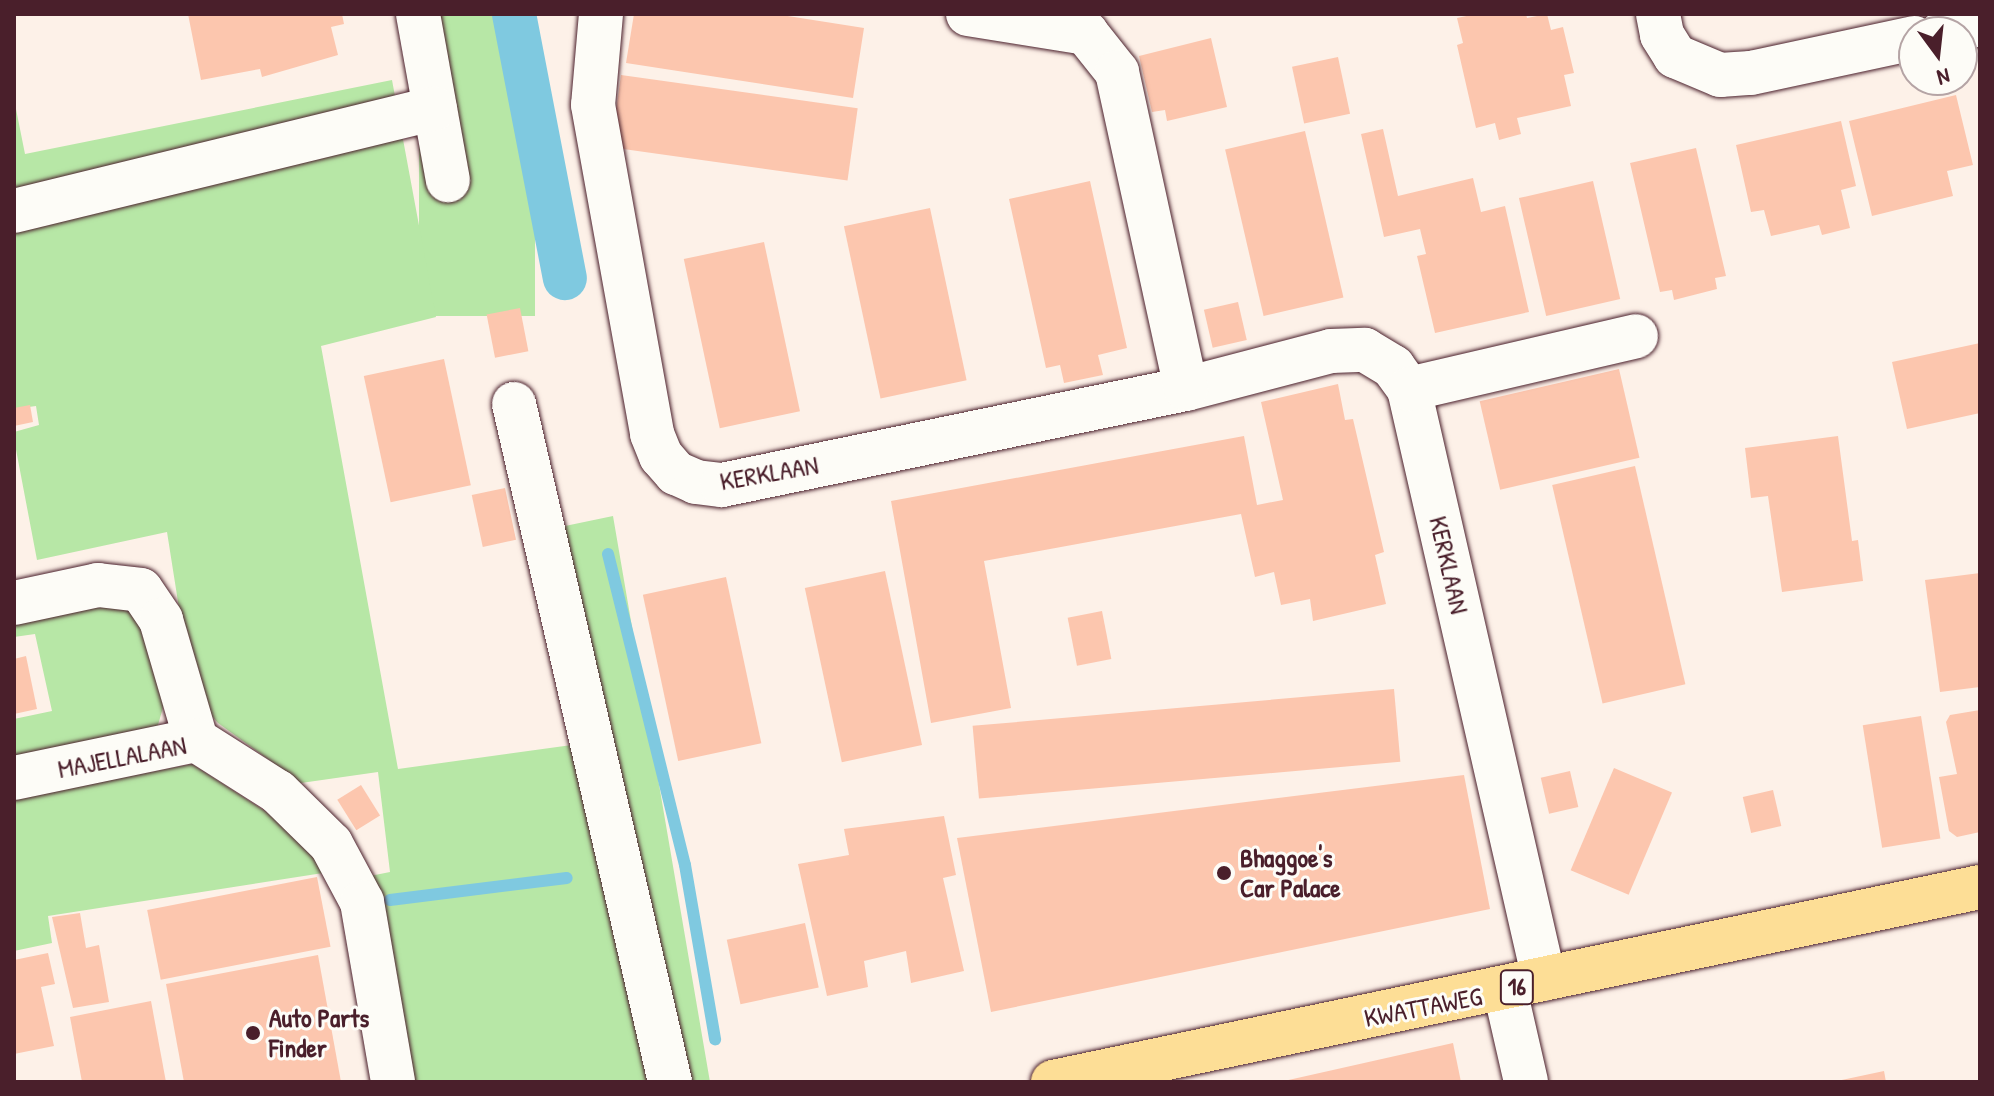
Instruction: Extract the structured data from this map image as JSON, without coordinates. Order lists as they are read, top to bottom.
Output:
{
  "streets": {
    "main road": ["16", "KWATTAWEG"],
    "street": ["KERKLAAN", "MAJELLALAAN"]
  },
  "crossings": [
    ["KERKLAAN", "KWATTAWEG"]
  ],
  "places": ["Bhaggoe's Car Palace", "Auto Parts Finder"],
  "north": "bottom"
}
